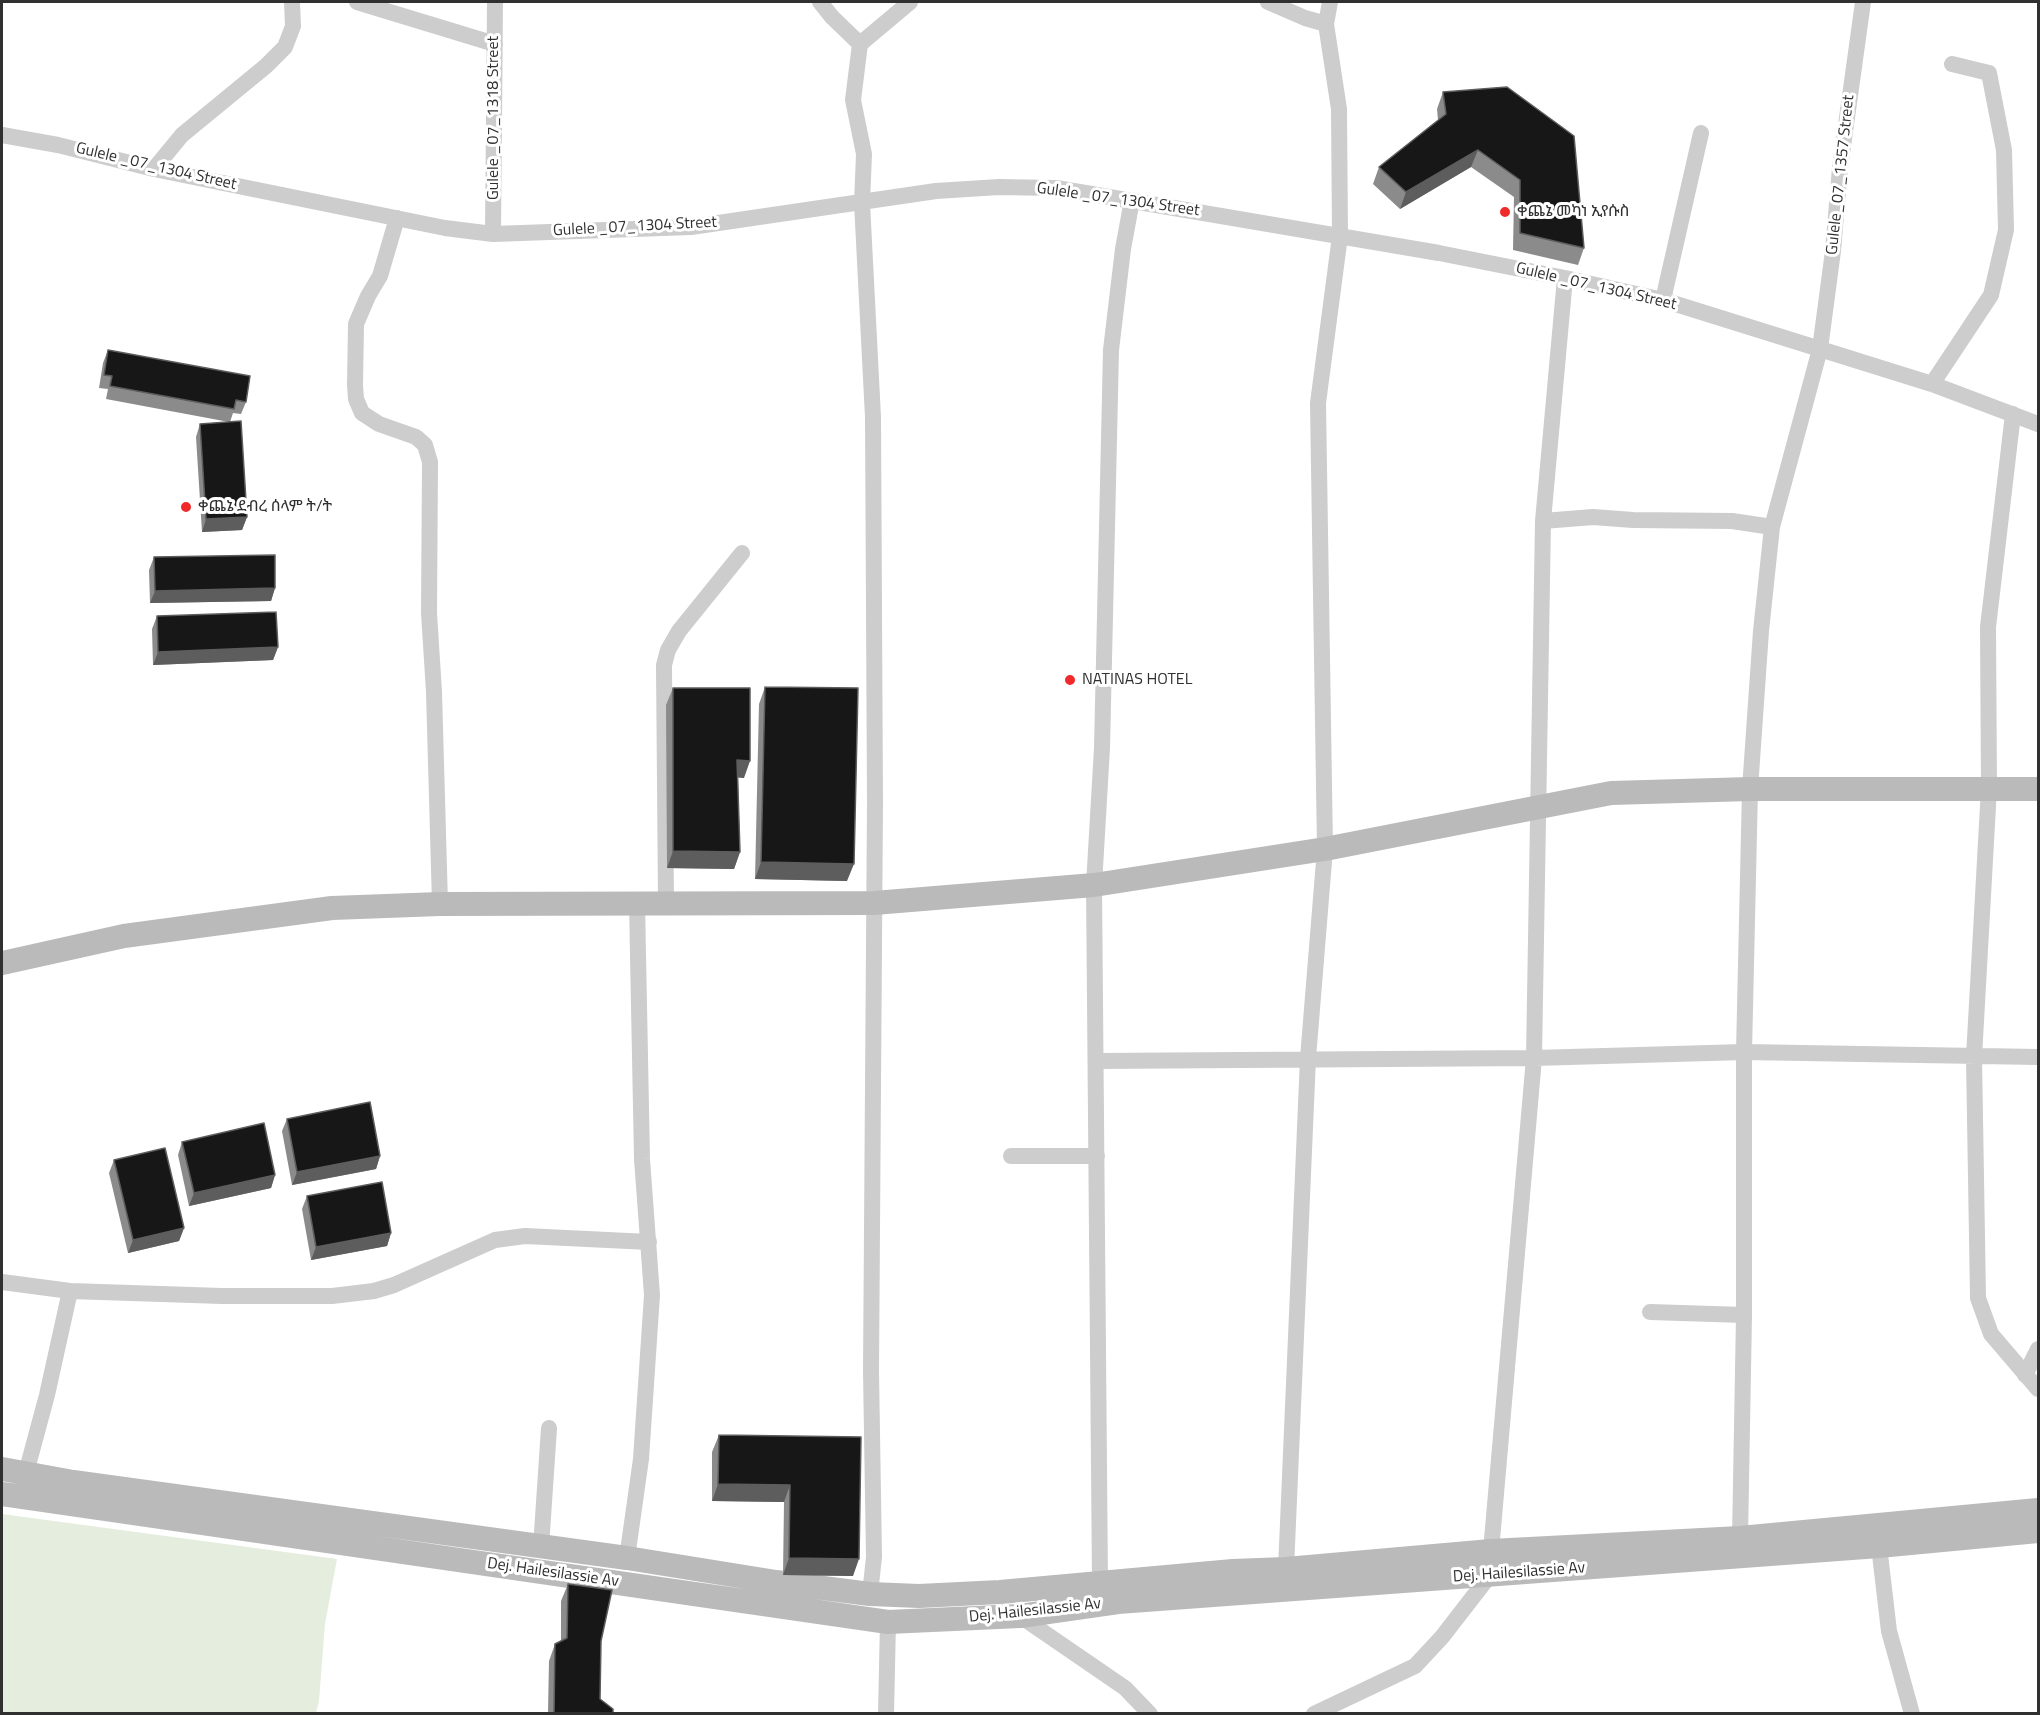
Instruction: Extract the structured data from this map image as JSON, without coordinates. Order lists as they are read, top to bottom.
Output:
{
  "streets": {
    "main road": ["Dej. Hailesilassie Av"],
    "street": ["Gulele _07_1318 Street", "Gulele _07_1304 Street", "Gulele_07_1357 Street"]
  },
  "crossings": [
    ["Gulele _07_1318 Street", "Gulele _07_1304 Street"],
    ["Gulele _07_1304 Street", "Gulele_07_1357 Street"]
  ],
  "places": ["ቀጨኔ መካነ ኢየሱስ", "ቀጨኔ ደብረ ሰላም ት/ት", "NATINAS HOTEL"]
}
